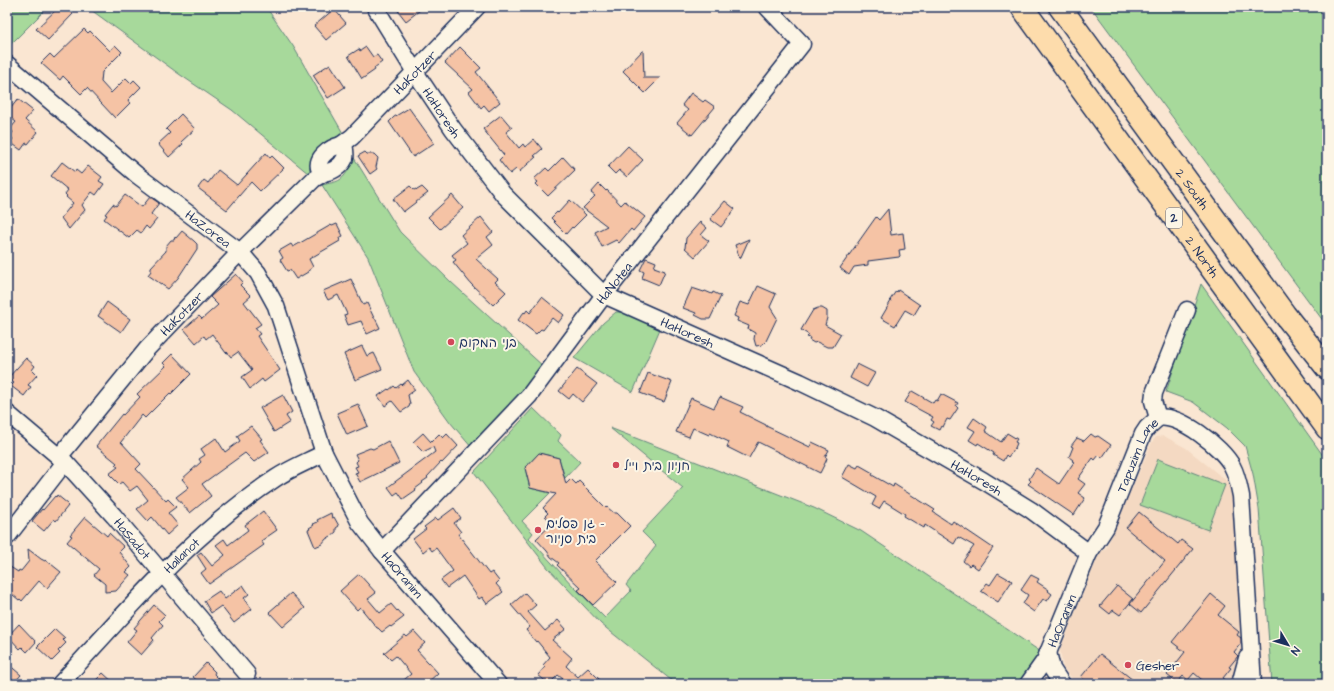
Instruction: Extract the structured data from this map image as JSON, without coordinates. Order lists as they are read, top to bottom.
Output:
{
  "streets": {
    "highway": ["2 South", "2", "2 North"],
    "street": [
      "HaKotzer",
      "HaHoresh",
      "HaZorea",
      "HaNotea",
      "Tapuzim Lane",
      "HaSadot",
      "HaIlanot",
      "HaOranim"
    ]
  },
  "crossings": [
    ["HaKotzer", "HaHoresh"],
    ["HaKotzer", "HaZorea"],
    ["HaKotzer", "HaSadot"],
    ["HaHoresh", "HaNotea"],
    ["HaHoresh", "Tapuzim Lane"],
    ["HaHoresh", "HaOranim"],
    ["HaZorea", "HaIlanot"],
    ["HaZorea", "HaOranim"],
    ["HaNotea", "HaOranim"],
    ["Tapuzim Lane", "HaOranim"],
    ["HaSadot", "HaIlanot"],
    ["HaIlanot", "HaOranim"]
  ],
  "places": [
    "בני המקום",
    "חניון בית וייל",
    "גן פסלים - בית סניור",
    "Gesher"
  ],
  "north": "bottom right"
}
